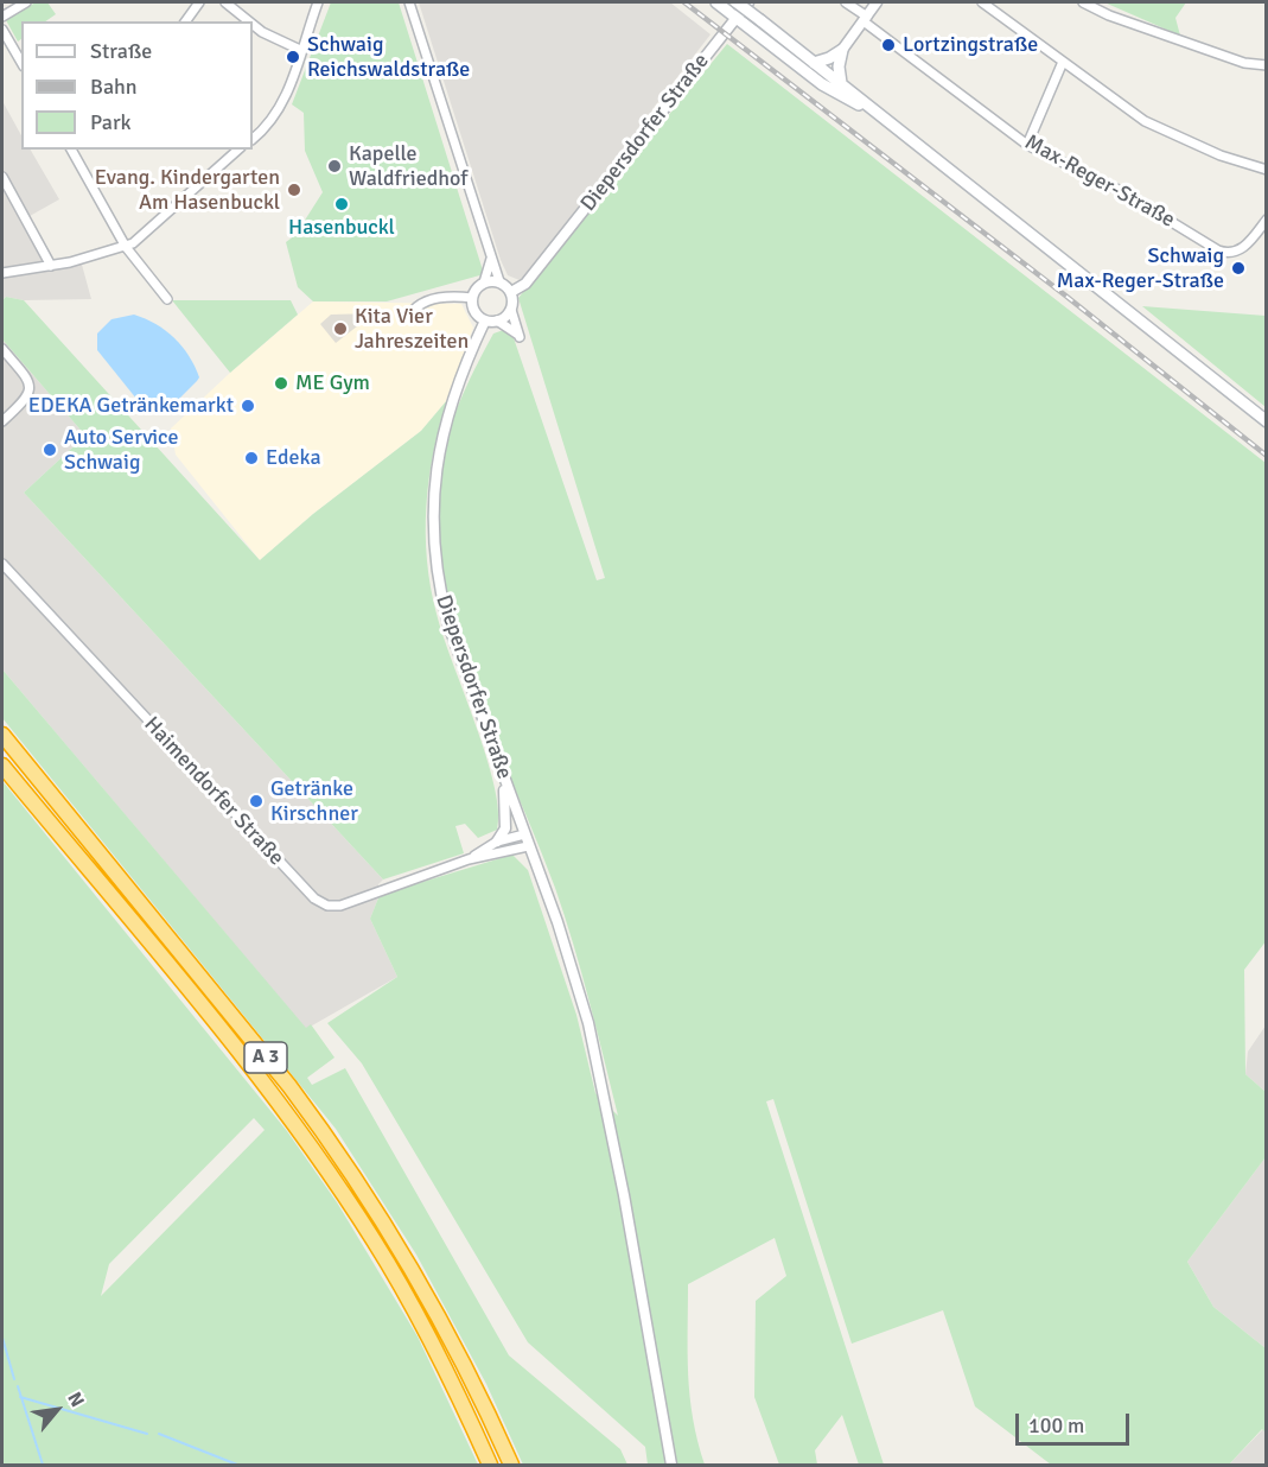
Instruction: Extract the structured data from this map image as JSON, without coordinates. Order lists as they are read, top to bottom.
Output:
{
  "streets": {
    "highway": ["A 3"],
    "street": ["Diepersdorfer Straße", "Max-Reger-Straße", "Haimendorfer Straße"]
  },
  "crossings": [
    ["Diepersdorfer Straße", "Haimendorfer Straße"]
  ],
  "places": [
    "Lortzingstraße",
    "Schwaig Reichswaldstraße",
    "Kapelle Waldfriedhof",
    "Evang. Kindergarten Am Hasenbuckl",
    "Hasenbuckl",
    "Schwaig Max-Reger-Straße",
    "Kita Vier Jahreszeiten",
    "ME Gym",
    "EDEKA Getränkemarkt",
    "Auto Service Schwaig",
    "Edeka",
    "Getränke Kirschner"
  ],
  "legend": ["Straße", "Bahn", "Park"],
  "scale_bar": "100 m",
  "north": "top right"
}
